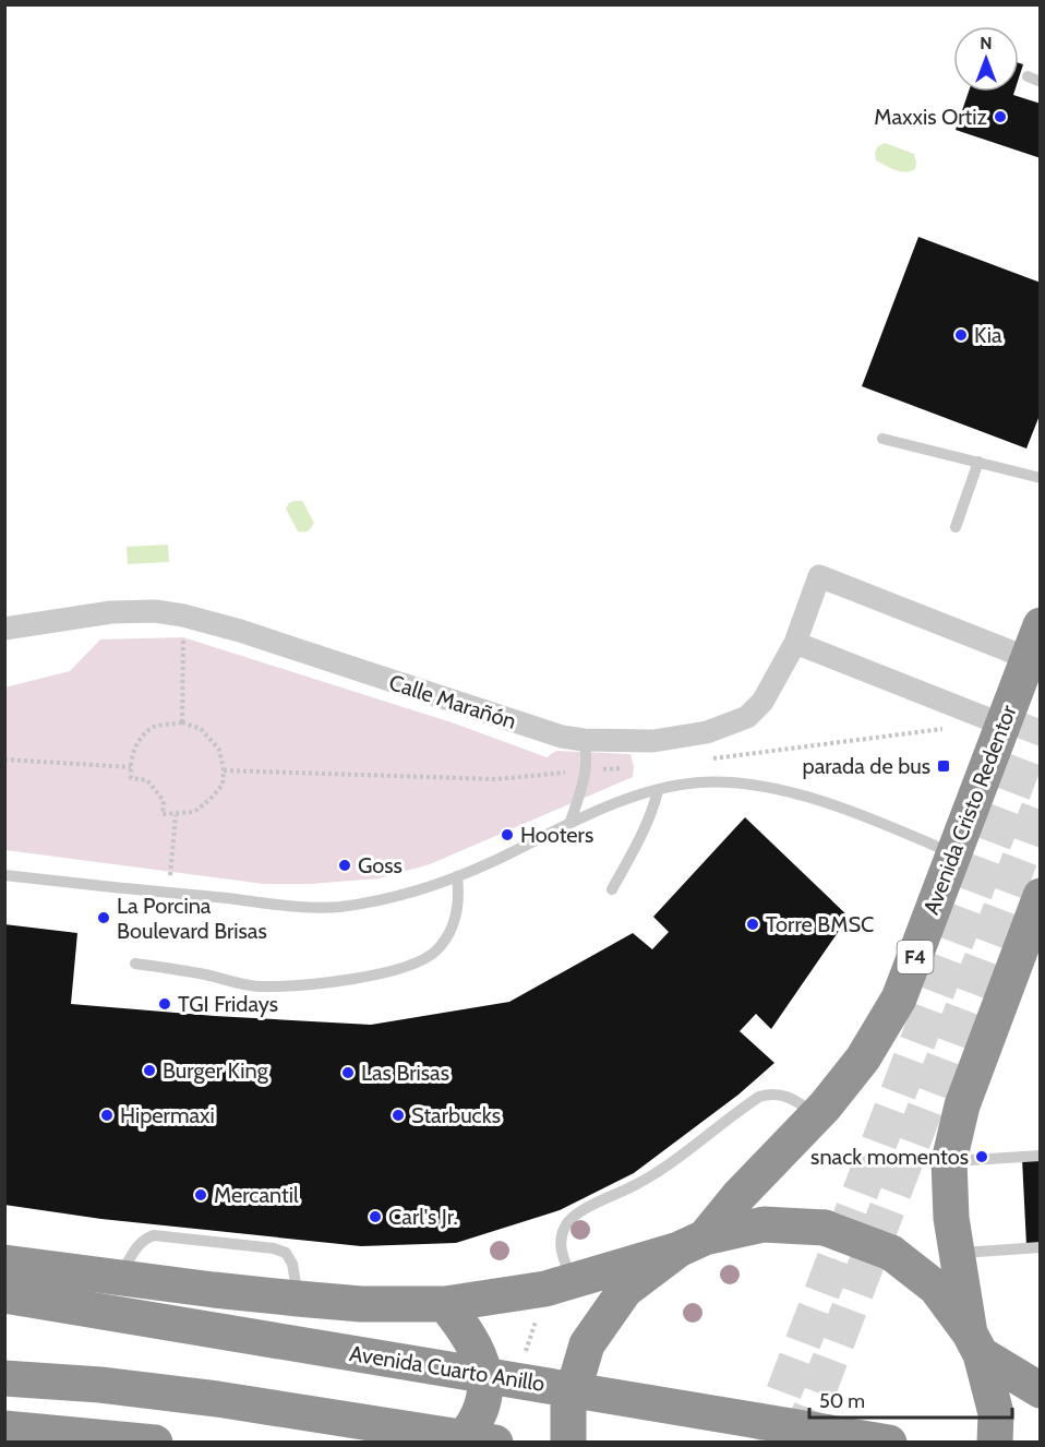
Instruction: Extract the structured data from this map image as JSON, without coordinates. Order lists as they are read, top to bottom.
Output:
{
  "streets": {
    "highway": ["Avenida Cristo Redentor", "F4", "Avenida Cuarto Anillo"],
    "street": ["Calle Marañón"]
  },
  "crossings": [
    ["Calle Marañón", "Avenida Cristo Redentor"],
    ["Avenida Cristo Redentor", "F4"]
  ],
  "places": {
    "other": [
      "Maxxis Ortiz",
      "Kia",
      "Hooters",
      "Goss",
      "La Porcina Boulevard Brisas",
      "Torre BMSC",
      "TGI Fridays",
      "Burger King",
      "Las Brisas",
      "Hipermaxi",
      "Starbucks",
      "snack momentos",
      "Mercantil",
      "Carl's Jr."
    ],
    "transit": ["parada de bus"]
  },
  "scale_bar": "50 m",
  "north": "top"
}
